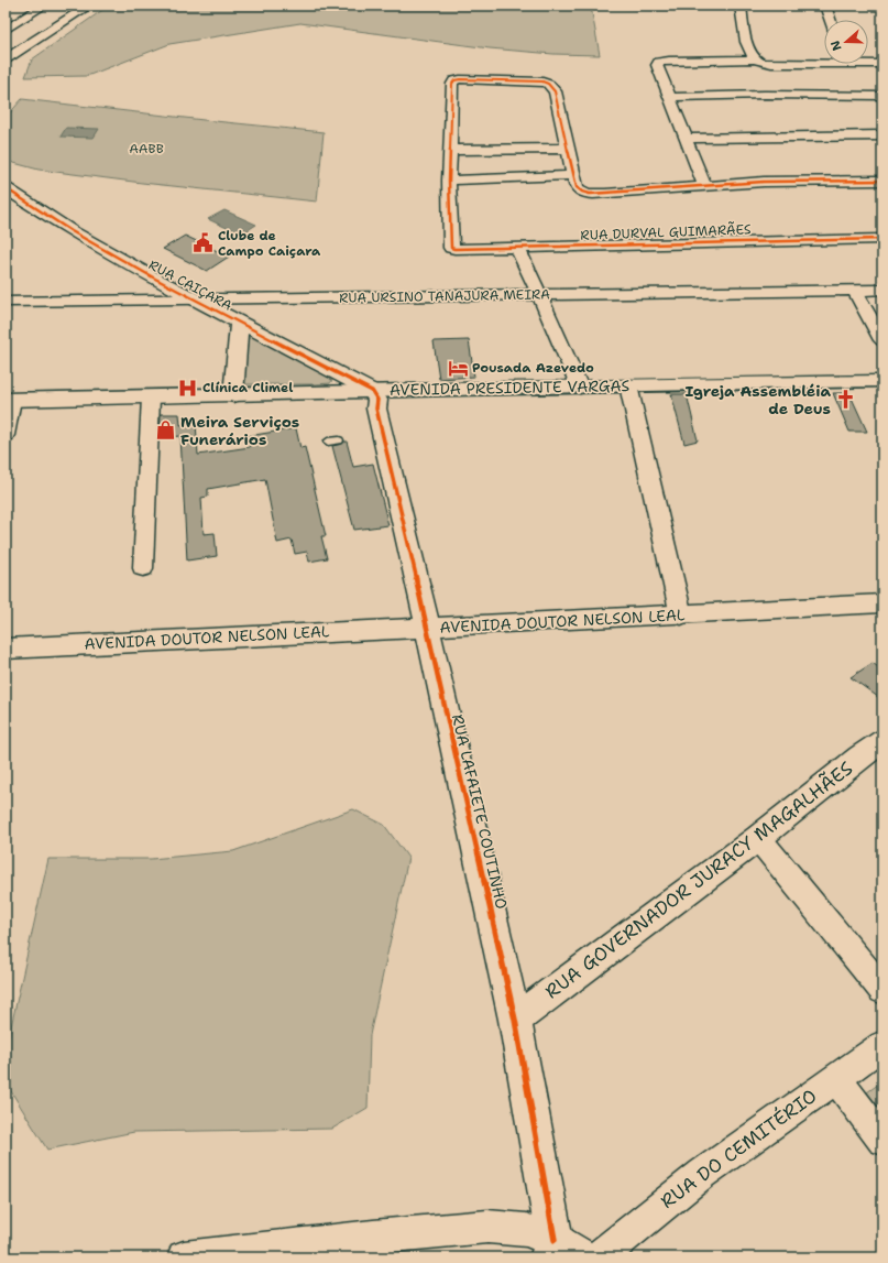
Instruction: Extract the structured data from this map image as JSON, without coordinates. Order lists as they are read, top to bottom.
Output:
{
  "streets": {
    "street": [
      "RUA DURVAL GUIMARÃES",
      "RUA CAIÇARA",
      "RUA URSINO TANAJURA MEIRA",
      "AVENIDA PRESIDENTE VARGAS",
      "AVENIDA DOUTOR NELSON LEAL",
      "RUA LAFAIETE COUTINHO",
      "RUA GOVERNADOR JURACY MAGALHÃES",
      "RUA DO CEMITÉRIO"
    ]
  },
  "crossings": [
    ["RUA CAIÇARA", "RUA URSINO TANAJURA MEIRA"],
    ["RUA CAIÇARA", "AVENIDA PRESIDENTE VARGAS"],
    ["RUA CAIÇARA", "RUA LAFAIETE COUTINHO"],
    ["AVENIDA PRESIDENTE VARGAS", "RUA LAFAIETE COUTINHO"],
    ["AVENIDA DOUTOR NELSON LEAL", "RUA LAFAIETE COUTINHO"],
    ["RUA LAFAIETE COUTINHO", "RUA GOVERNADOR JURACY MAGALHÃES"]
  ],
  "parks": ["AABB"],
  "places": {
    "public building": ["Clube de Campo Caiçara"],
    "hotel": ["Pousada Azevedo"],
    "hospital": ["Clínica Climel"],
    "church": ["Igreja Assembléia de Deus"],
    "shop": ["Meira Serviços Funerários"]
  },
  "north": "left"
}
